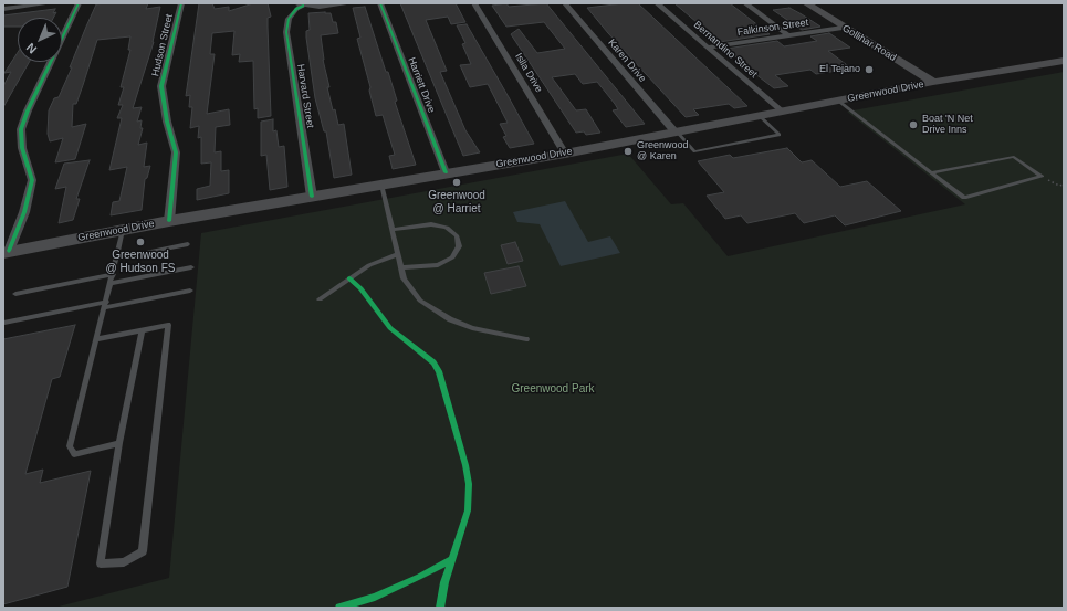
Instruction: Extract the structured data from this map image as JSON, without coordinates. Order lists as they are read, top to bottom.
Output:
{
  "streets": {
    "main road": ["Gollihar Road", "Greenwood Drive"],
    "street": [
      "Falkinson Street",
      "Hudson Street",
      "Bernandino Street",
      "Karen Drive",
      "Islla Drive",
      "Harriett Drive",
      "Harvard Street"
    ]
  },
  "crossings": [
    ["Falkinson Street", "Gollihar Road"],
    ["Falkinson Street", "Bernandino Street"],
    ["Gollihar Road", "Greenwood Drive"],
    ["Hudson Street", "Greenwood Drive"],
    ["Bernandino Street", "Greenwood Drive"],
    ["Karen Drive", "Greenwood Drive"],
    ["Islla Drive", "Greenwood Drive"],
    ["Harriett Drive", "Greenwood Drive"],
    ["Greenwood Drive", "Harvard Street"]
  ],
  "parks": ["Greenwood Park"],
  "places": [
    "El Tejano",
    "Boat 'N Net Drive Inns",
    "Greenwood @ Karen",
    "Greenwood @ Harriet",
    "Greenwood @ Hudson FS"
  ],
  "north": "bottom left"
}
